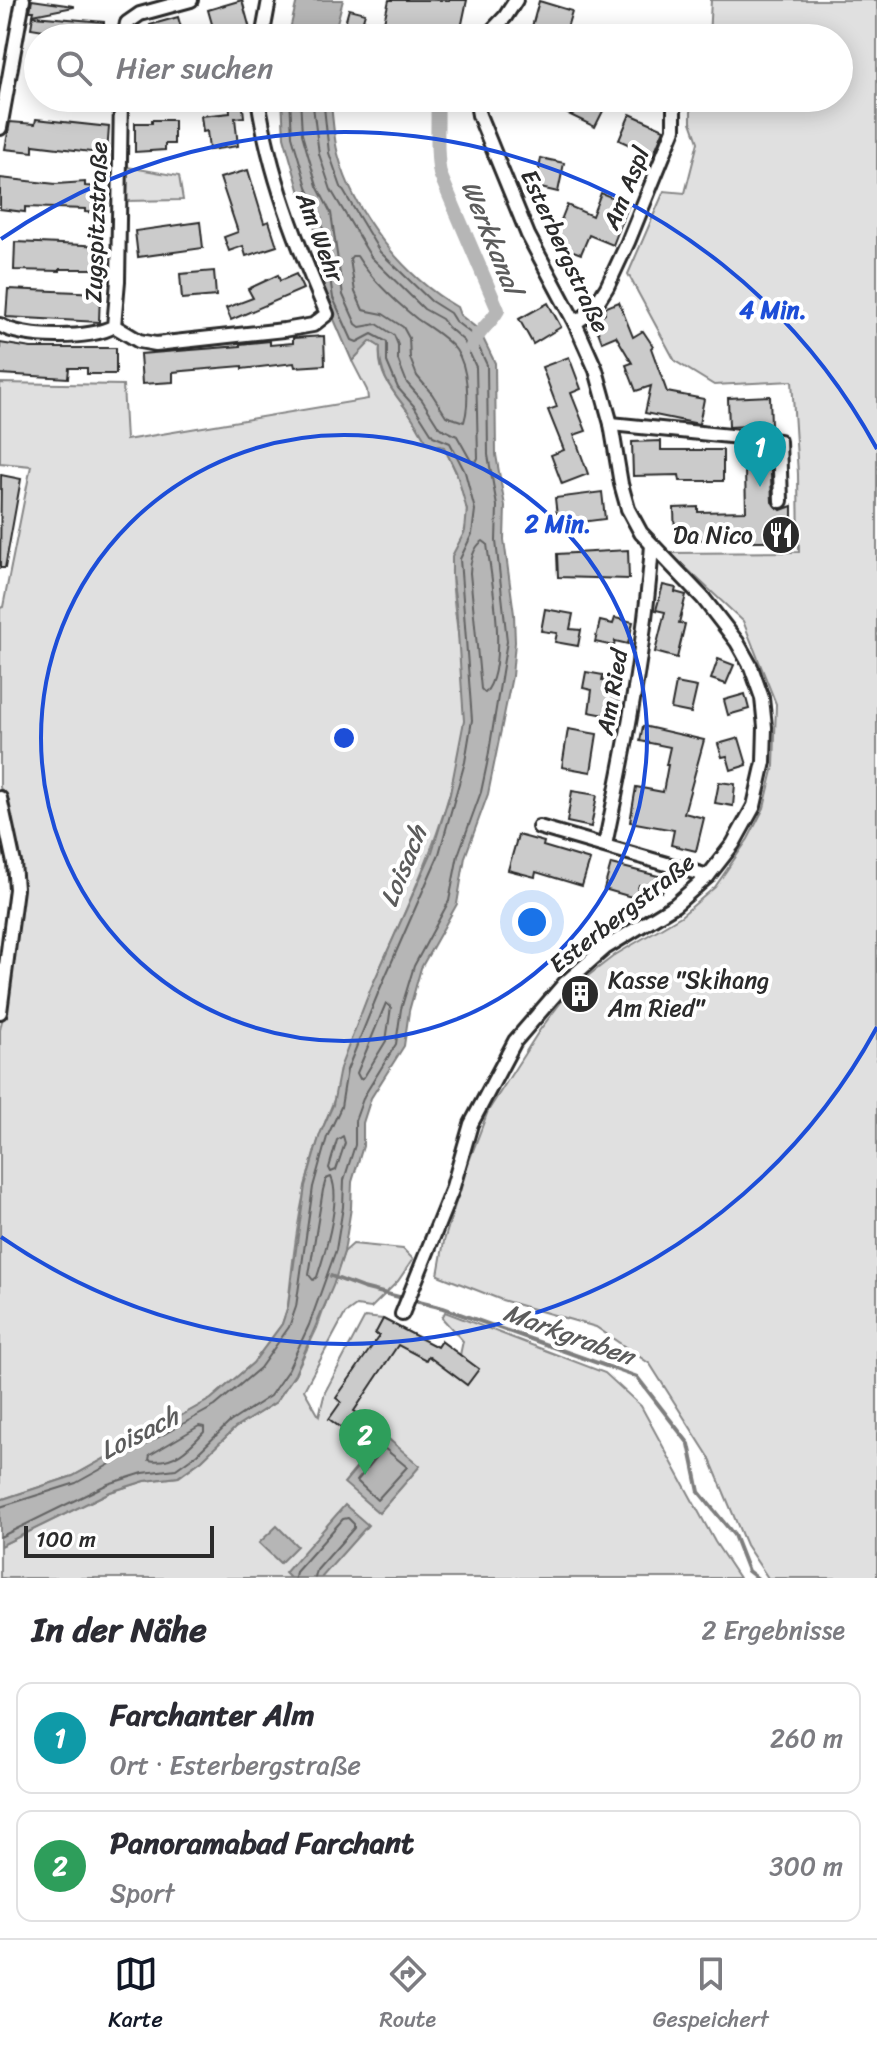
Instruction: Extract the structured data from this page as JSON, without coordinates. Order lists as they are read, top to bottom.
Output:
{
  "streets": {
    "street": [
      "Am Aspl",
      "Zugspitzstraße",
      "Am Wehr",
      "Esterbergstraße",
      "Am Ried"
    ]
  },
  "crossings": [
    ["Am Aspl", "Esterbergstraße"],
    ["Zugspitzstraße", "Am Wehr"],
    ["Esterbergstraße", "Am Ried"]
  ],
  "water": ["Werkkanal", "Loisach", "Markgraben"],
  "places": {
    "restaurant": ["Da Nico"],
    "building": ["Kasse \"Skihang Am Ried\""]
  },
  "scale_bar": "100 m",
  "page": {
    "search": "Hier suchen",
    "pins": ["1", "2"],
    "scale": "100 m",
    "heading": ["In der Nähe", "2 Ergebnisse"],
    "list": [
      {
        "mark": "1",
        "name": "Farchanter Alm",
        "note": "Ort · Esterbergstraße",
        "value": "260 m"
      },
      {
        "mark": "2",
        "name": "Panoramabad Farchant",
        "note": "Sport",
        "value": "300 m"
      }
    ],
    "nav": ["Karte", "Route", "Gespeichert"]
  },
  "rings": ["4 Min.", "2 Min."]
}
